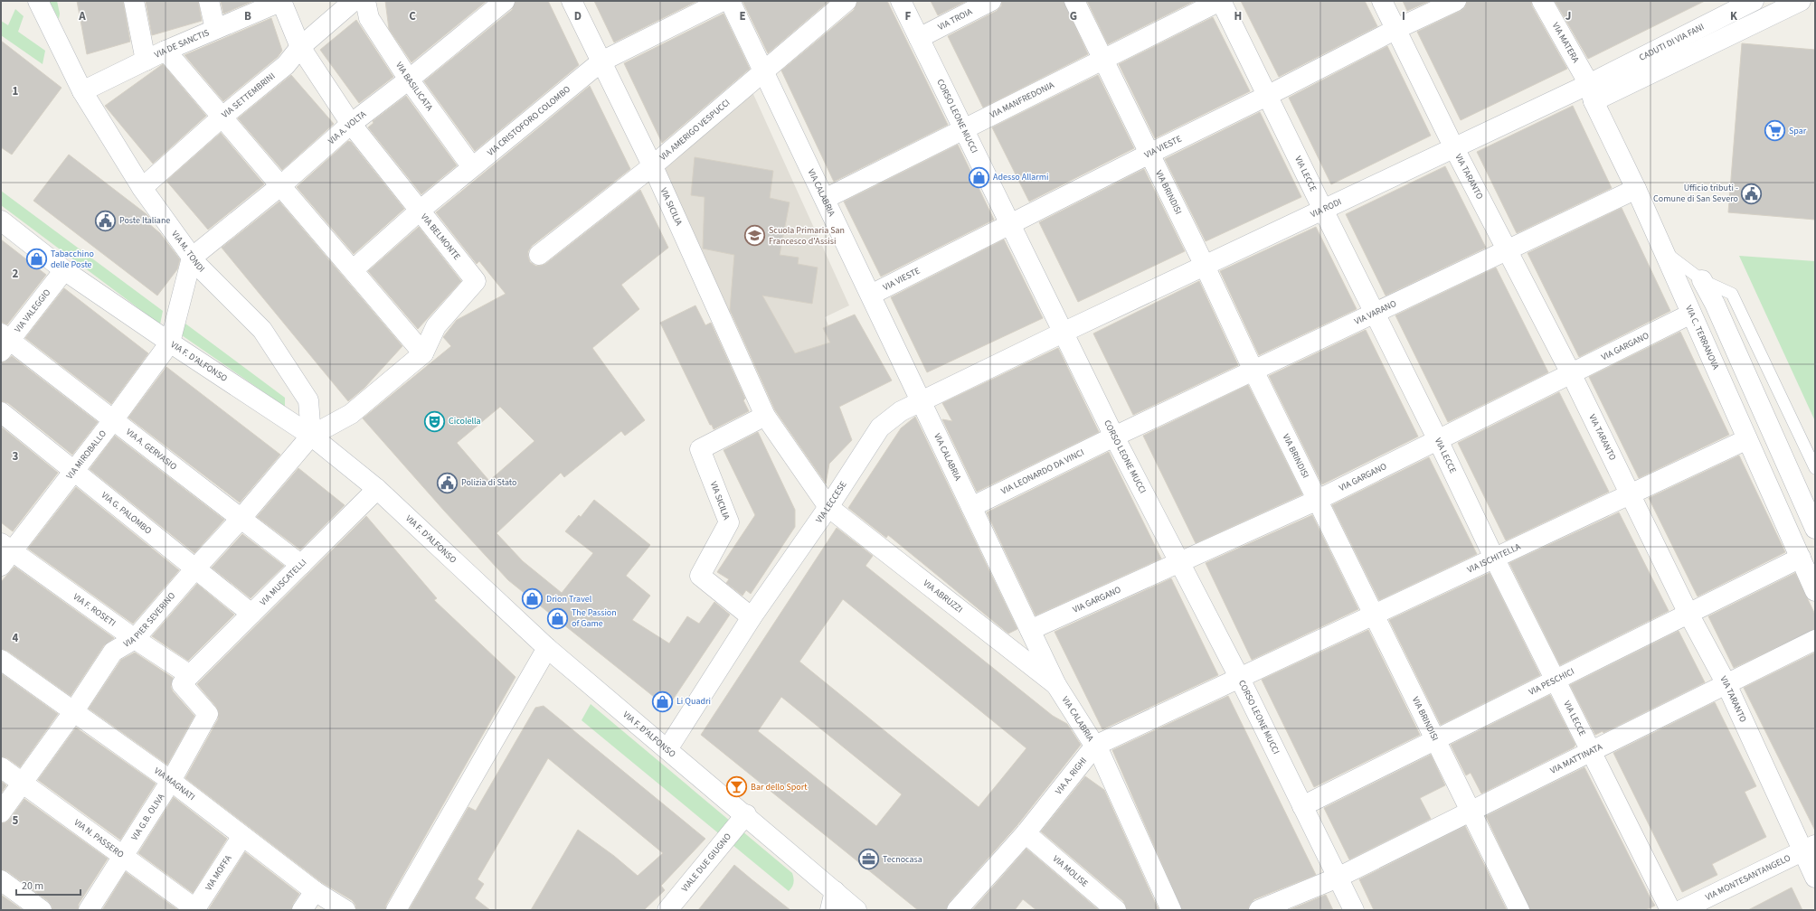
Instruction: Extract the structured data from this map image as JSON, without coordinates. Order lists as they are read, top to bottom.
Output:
{
  "streets": {
    "street": [
      "VIA TROIA",
      "VIA MATERA",
      "CADUTI DI VIA FANI",
      "VIA DE SANCTIS",
      "VIA BASILICATA",
      "VIA SETTEMBRINI",
      "VIA MANFREDONIA",
      "CORSO LEONE MUCCI",
      "VIA CRISTOFORO COLOMBO",
      "VIA A. VOLTA",
      "VIA AMERIGO VESPUCCI",
      "VIA VIESTE",
      "VIA LECCE",
      "VIA TARANTO",
      "VIA CALABRIA",
      "VIA BRINDISI",
      "VIA SICILIA",
      "VIA RODI",
      "VIA BELMONTE",
      "VIA M. TONDI",
      "VIA VALEGGIO",
      "VIA VARANO",
      "VIA C. TERRANOVA",
      "VIA GARGANO",
      "VIA F. D'ALFONSO",
      "VIA A. GERVASIO",
      "VIA MIROBALLO",
      "VIA LEONARDO DA VINCI",
      "VIA LECCESE",
      "VIA G. PALOMBO",
      "VIA ISCHITELLA",
      "VIA MUSCATELLI",
      "VIA ABRUZZI",
      "VIA F. ROSETI",
      "VIA PIER SEVERINO",
      "VIA PESCHICI",
      "VIA MATTINATA",
      "VIA A. RIGHI",
      "VIA MAGNATI",
      "VIA G.B. OLIVA",
      "VIA N. PASSERO",
      "VIALE DUE GIUGNO",
      "VIA MOLISE",
      "VIA MOFFA",
      "VIA MONTESANTANGELO"
    ]
  },
  "crossings": [
    ["VIA TROIA", "CORSO LEONE MUCCI"],
    ["VIA MATERA", "CADUTI DI VIA FANI"],
    ["VIA MATERA", "VIA RODI"],
    ["VIA MATERA", "VIA C. TERRANOVA"],
    ["CADUTI DI VIA FANI", "VIA RODI"],
    ["CADUTI DI VIA FANI", "VIA C. TERRANOVA"],
    ["VIA DE SANCTIS", "VIA BELMONTE"],
    ["VIA DE SANCTIS", "VIA M. TONDI"],
    ["VIA BASILICATA", "VIA CRISTOFORO COLOMBO"],
    ["VIA BASILICATA", "VIA A. VOLTA"],
    ["VIA SETTEMBRINI", "VIA BELMONTE"],
    ["VIA SETTEMBRINI", "VIA M. TONDI"],
    ["VIA MANFREDONIA", "CORSO LEONE MUCCI"],
    ["VIA MANFREDONIA", "VIA LECCE"],
    ["VIA MANFREDONIA", "VIA CALABRIA"],
    ["VIA MANFREDONIA", "VIA BRINDISI"],
    ["CORSO LEONE MUCCI", "VIA VIESTE"],
    ["CORSO LEONE MUCCI", "VIA RODI"],
    ["CORSO LEONE MUCCI", "VIA VARANO"],
    ["CORSO LEONE MUCCI", "VIA GARGANO"],
    ["CORSO LEONE MUCCI", "VIA LEONARDO DA VINCI"],
    ["CORSO LEONE MUCCI", "VIA LECCESE"],
    ["CORSO LEONE MUCCI", "VIA ISCHITELLA"],
    ["CORSO LEONE MUCCI", "VIA PESCHICI"],
    ["CORSO LEONE MUCCI", "VIA MATTINATA"],
    ["CORSO LEONE MUCCI", "VIA A. RIGHI"],
    ["VIA CRISTOFORO COLOMBO", "VIA SICILIA"],
    ["VIA CRISTOFORO COLOMBO", "VIA BELMONTE"],
    ["VIA A. VOLTA", "VIA BELMONTE"],
    ["VIA A. VOLTA", "VIA M. TONDI"],
    ["VIA AMERIGO VESPUCCI", "VIA CALABRIA"],
    ["VIA AMERIGO VESPUCCI", "VIA SICILIA"],
    ["VIA VIESTE", "VIA LECCE"],
    ["VIA VIESTE", "VIA TARANTO"],
    ["VIA VIESTE", "VIA CALABRIA"],
    ["VIA VIESTE", "VIA BRINDISI"],
    ["VIA LECCE", "VIA RODI"],
    ["VIA LECCE", "VIA VARANO"],
    ["VIA LECCE", "VIA GARGANO"],
    ["VIA LECCE", "VIA ISCHITELLA"],
    ["VIA LECCE", "VIA PESCHICI"],
    ["VIA LECCE", "VIA MATTINATA"],
    ["VIA TARANTO", "VIA RODI"],
    ["VIA TARANTO", "VIA VARANO"],
    ["VIA TARANTO", "VIA GARGANO"],
    ["VIA TARANTO", "VIA ISCHITELLA"],
    ["VIA TARANTO", "VIA PESCHICI"],
    ["VIA TARANTO", "VIA MATTINATA"],
    ["VIA TARANTO", "VIA MONTESANTANGELO"],
    ["VIA CALABRIA", "VIA GARGANO"],
    ["VIA CALABRIA", "VIA LEONARDO DA VINCI"],
    ["VIA CALABRIA", "VIA LECCESE"],
    ["VIA CALABRIA", "VIA ABRUZZI"],
    ["VIA CALABRIA", "VIA A. RIGHI"],
    ["VIA BRINDISI", "VIA RODI"],
    ["VIA BRINDISI", "VIA VARANO"],
    ["VIA BRINDISI", "VIA GARGANO"],
    ["VIA BRINDISI", "VIA ISCHITELLA"],
    ["VIA BRINDISI", "VIA PESCHICI"],
    ["VIA BRINDISI", "VIA MATTINATA"],
    ["VIA SICILIA", "VIA LECCESE"],
    ["VIA SICILIA", "VIA ABRUZZI"],
    ["VIA RODI", "VIA C. TERRANOVA"],
    ["VIA RODI", "VIA LECCESE"],
    ["VIA BELMONTE", "VIA M. TONDI"],
    ["VIA BELMONTE", "VIA F. D'ALFONSO"],
    ["VIA BELMONTE", "VIA PIER SEVERINO"],
    ["VIA M. TONDI", "VIA F. D'ALFONSO"],
    ["VIA M. TONDI", "VIA PIER SEVERINO"],
    ["VIA VALEGGIO", "VIA F. D'ALFONSO"],
    ["VIA VALEGGIO", "VIA A. GERVASIO"],
    ["VIA VARANO", "VIA C. TERRANOVA"],
    ["VIA VARANO", "VIA LEONARDO DA VINCI"],
    ["VIA C. TERRANOVA", "VIA GARGANO"],
    ["VIA C. TERRANOVA", "VIA ISCHITELLA"],
    ["VIA C. TERRANOVA", "VIA PESCHICI"],
    ["VIA F. D'ALFONSO", "VIA MIROBALLO"],
    ["VIA F. D'ALFONSO", "VIA LECCESE"],
    ["VIA F. D'ALFONSO", "VIA MUSCATELLI"],
    ["VIA F. D'ALFONSO", "VIA PIER SEVERINO"],
    ["VIA F. D'ALFONSO", "VIALE DUE GIUGNO"],
    ["VIA A. GERVASIO", "VIA MIROBALLO"],
    ["VIA A. GERVASIO", "VIA MUSCATELLI"],
    ["VIA A. GERVASIO", "VIA PIER SEVERINO"],
    ["VIA MIROBALLO", "VIA G. PALOMBO"],
    ["VIA MIROBALLO", "VIA F. ROSETI"],
    ["VIA LECCESE", "VIA ABRUZZI"],
    ["VIA G. PALOMBO", "VIA MUSCATELLI"],
    ["VIA G. PALOMBO", "VIA PIER SEVERINO"],
    ["VIA ISCHITELLA", "VIA A. RIGHI"],
    ["VIA MUSCATELLI", "VIA F. ROSETI"],
    ["VIA MUSCATELLI", "VIA G.B. OLIVA"],
    ["VIA F. ROSETI", "VIA PIER SEVERINO"],
    ["VIA F. ROSETI", "VIA G.B. OLIVA"],
    ["VIA PIER SEVERINO", "VIA MAGNATI"],
    ["VIA PIER SEVERINO", "VIA N. PASSERO"],
    ["VIA A. RIGHI", "VIA MOLISE"],
    ["VIA MAGNATI", "VIA G.B. OLIVA"],
    ["VIA MAGNATI", "VIA MOFFA"],
    ["VIA G.B. OLIVA", "VIA N. PASSERO"],
    ["VIA N. PASSERO", "VIA MOFFA"]
  ],
  "places": {
    "supermarket": ["Spar"],
    "shop": [
      "Adesso Allarmi",
      "Tabacchino delle Poste",
      "Drion Travel",
      "The Passion of Game",
      "Li Quadri"
    ],
    "public building": ["Ufficio tributi - Comune di San Severo", "Poste Italiane", "Polizia di Stato"],
    "school or university": ["Scuola Primaria San Francesco d'Assisi"],
    "theatre": ["Cicolella"],
    "bar": ["Bar dello Sport"],
    "office": ["Tecnocasa"]
  },
  "scale_bar": "20 m",
  "grid": {
    "columns": [
      "A",
      "B",
      "C",
      "D",
      "E",
      "F",
      "G",
      "H",
      "I",
      "J",
      "K"
    ],
    "rows": [
      "1",
      "2",
      "3",
      "4",
      "5"
    ]
  }
}
